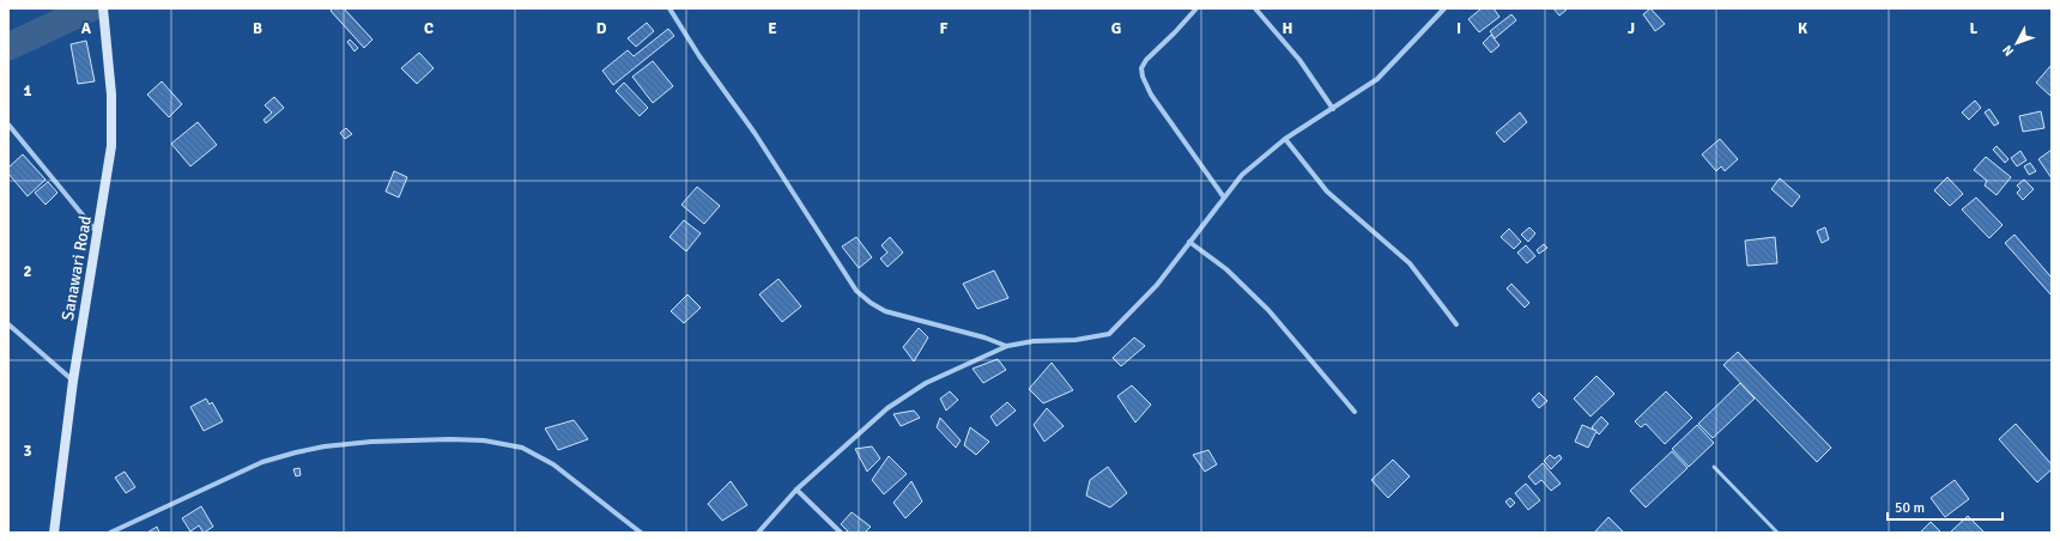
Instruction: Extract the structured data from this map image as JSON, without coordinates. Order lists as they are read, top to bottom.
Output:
{
  "streets": {
    "street": ["Sanawari Road"]
  },
  "scale_bar": "50 m",
  "north": "bottom left",
  "grid": {
    "columns": [
      "A",
      "B",
      "C",
      "D",
      "E",
      "F",
      "G",
      "H",
      "I",
      "J",
      "K",
      "L"
    ],
    "rows": ["1", "2", "3"]
  }
}
